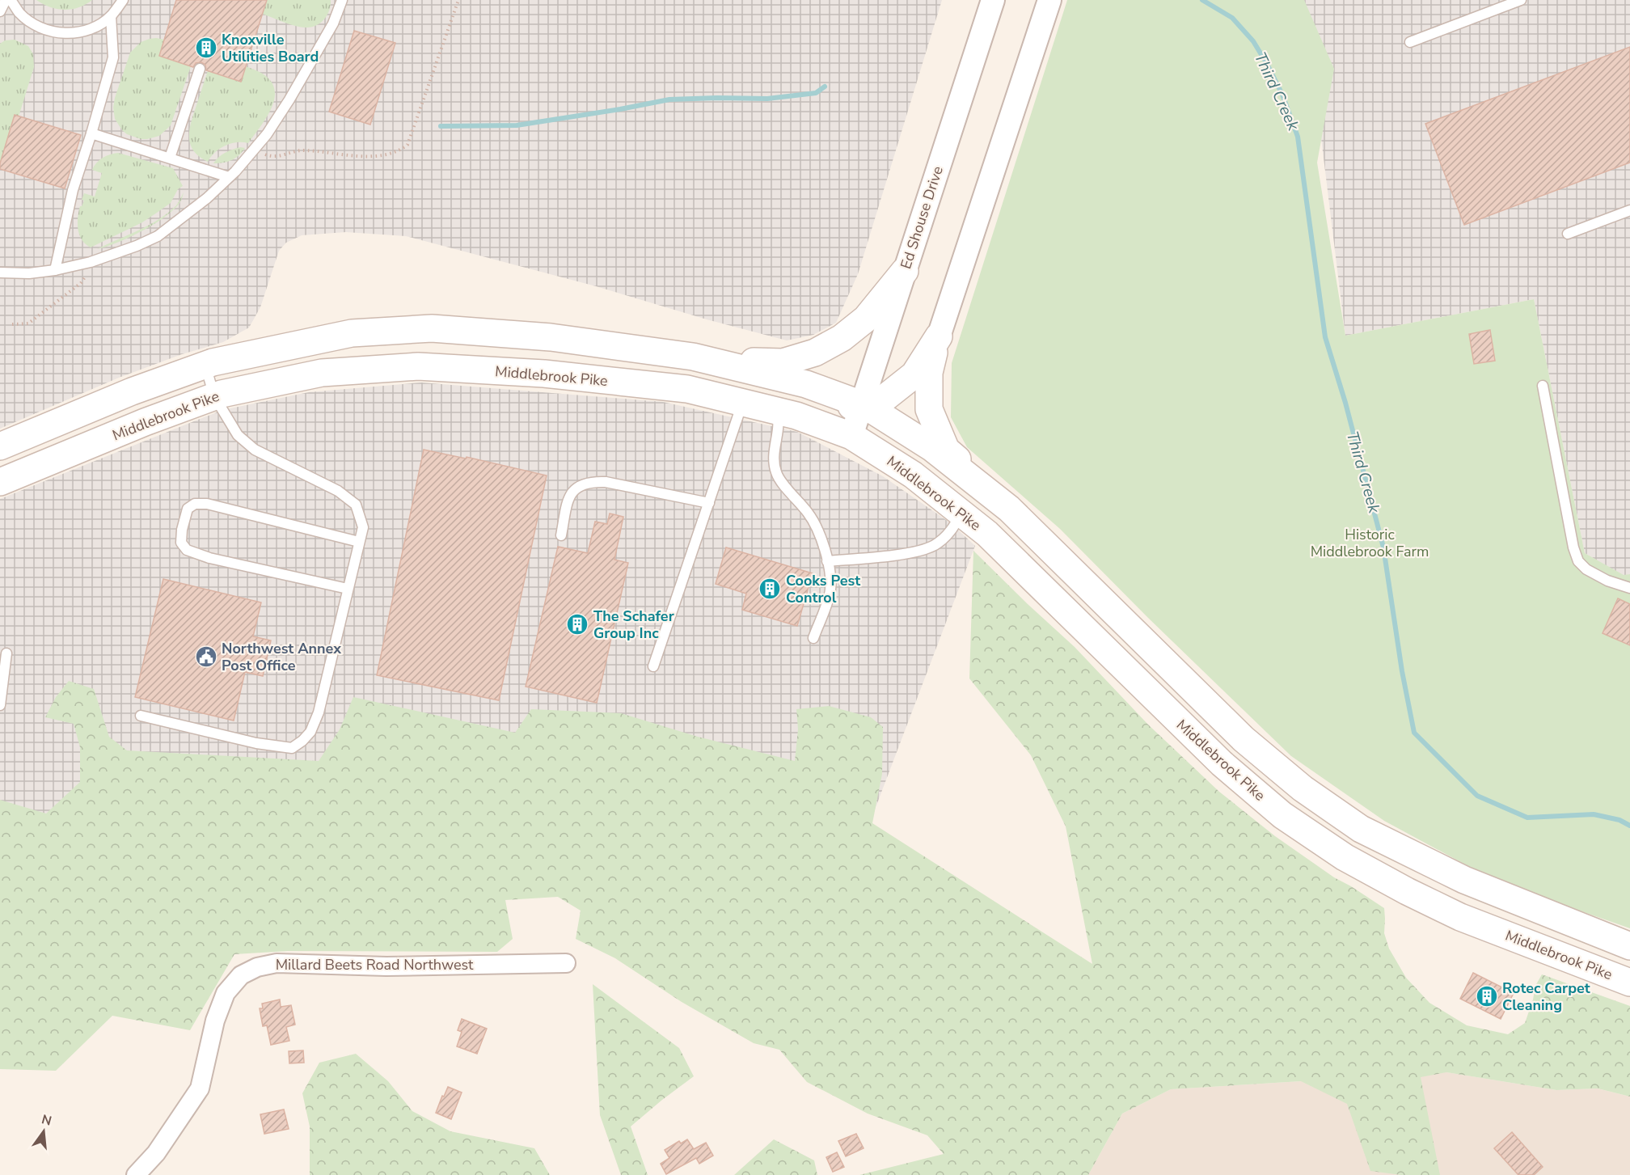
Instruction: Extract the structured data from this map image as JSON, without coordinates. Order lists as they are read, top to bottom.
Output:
{
  "streets": {
    "main road": ["Middlebrook Pike"],
    "street": ["Ed Shouse Drive", "Millard Beets Road Northwest"]
  },
  "crossings": [
    ["Ed Shouse Drive", "Middlebrook Pike"]
  ],
  "water": ["Third Creek"],
  "parks": ["Historic Middlebrook Farm"],
  "places": {
    "building": [
      "Knoxville Utilities Board",
      "Cooks Pest Control",
      "The Schafer Group Inc",
      "Rotec Carpet Cleaning"
    ],
    "public building": ["Northwest Annex Post Office"]
  },
  "north": "top"
}
